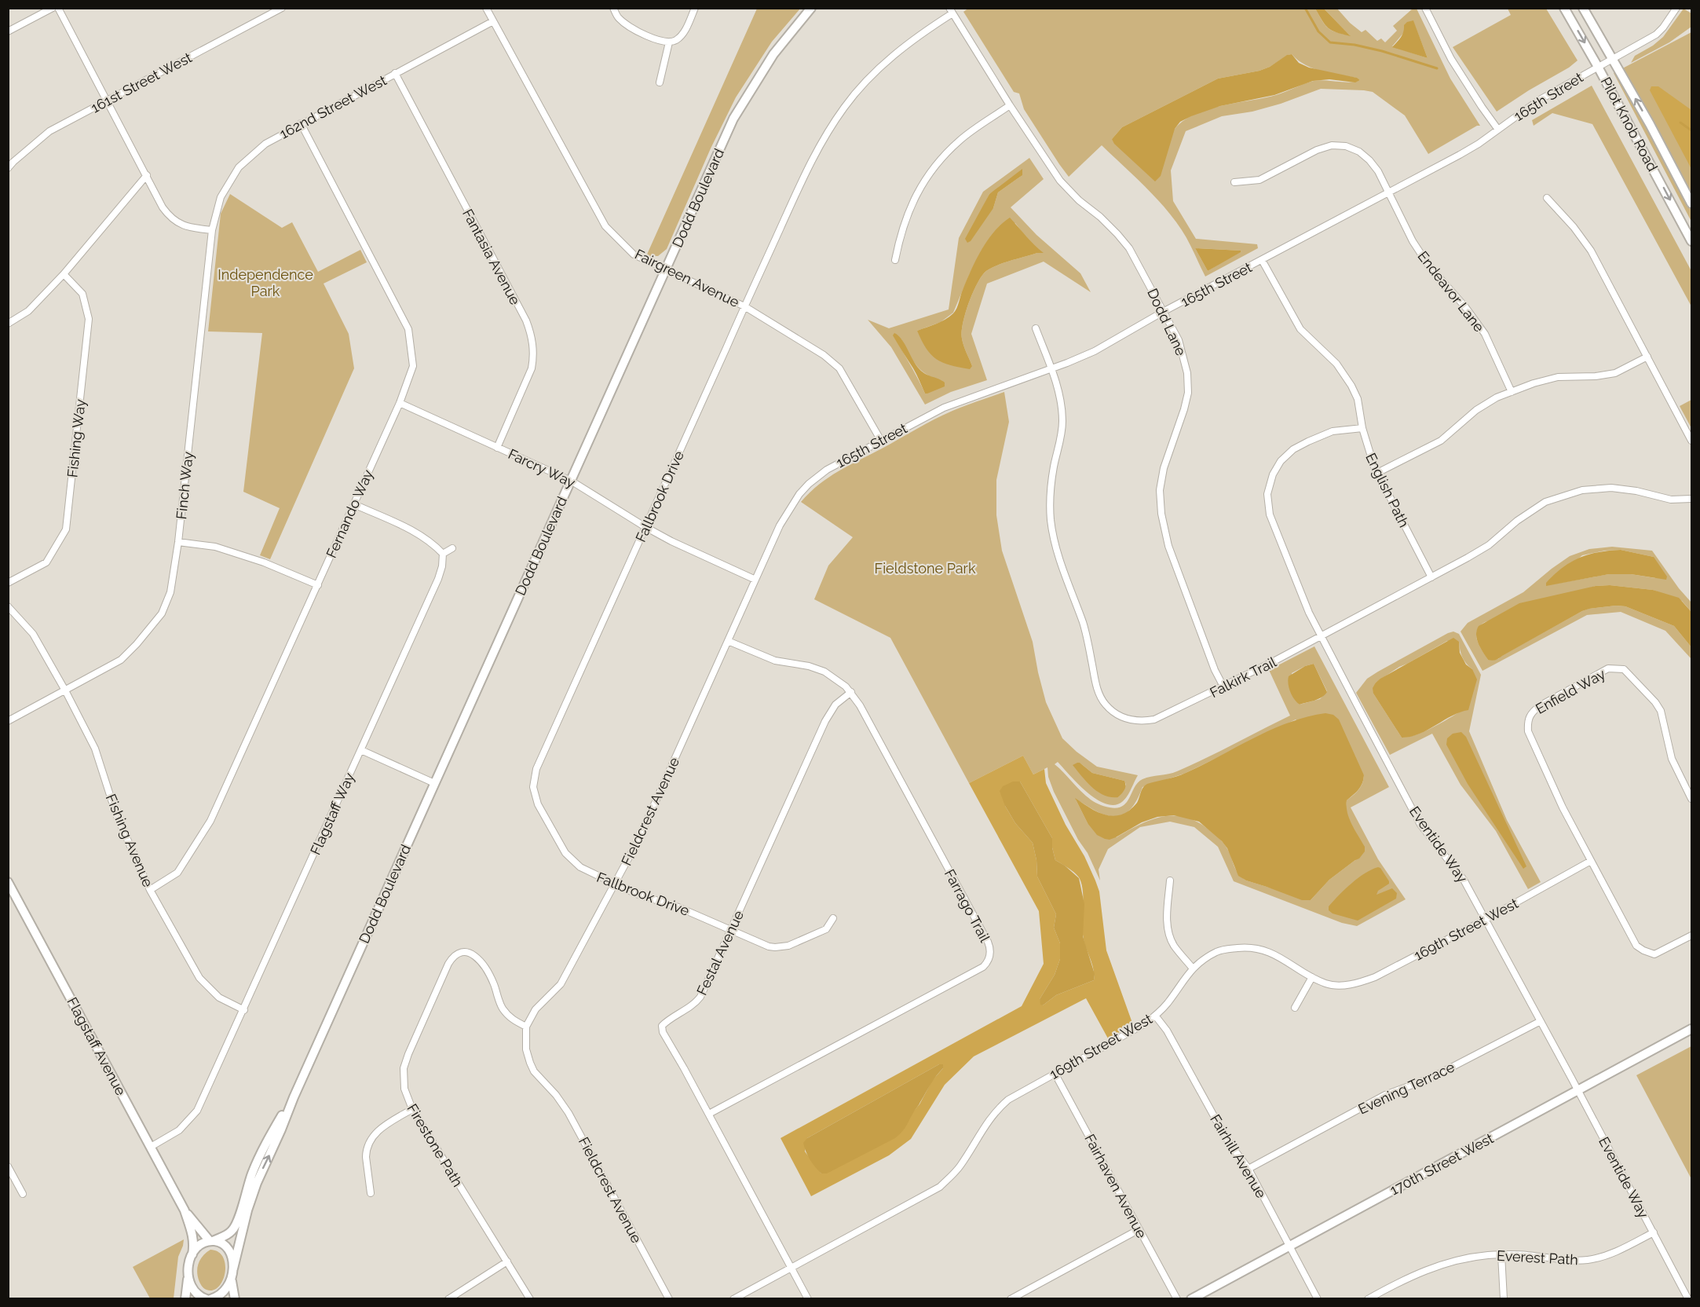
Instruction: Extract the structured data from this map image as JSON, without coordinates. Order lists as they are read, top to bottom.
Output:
{
  "streets": {
    "street": [
      "161st Street West",
      "165th Street",
      "162nd Street West",
      "Pilot Knob Road",
      "Dodd Boulevard",
      "Fantasia Avenue",
      "Fairgreen Avenue",
      "Endeavor Lane",
      "Dodd Lane",
      "Fishing Way",
      "Farcry Way",
      "Finch Way",
      "English Path",
      "Fallbrook Drive",
      "Fernando Way",
      "Falkirk Trail",
      "Enfield Way",
      "Fieldcrest Avenue",
      "Flagstaff Way",
      "Fishing Avenue",
      "Eventide Way",
      "Farrago Trail",
      "169th Street West",
      "Festal Avenue",
      "Flagstaff Avenue",
      "Evening Terrace",
      "Firestone Path",
      "Fairhill Avenue",
      "170th Street West",
      "Fairhaven Avenue",
      "Everest Path"
    ]
  },
  "crossings": [
    ["165th Street", "Pilot Knob Road"],
    ["165th Street", "Fairgreen Avenue"],
    ["165th Street", "Endeavor Lane"],
    ["165th Street", "Dodd Lane"],
    ["165th Street", "English Path"],
    ["165th Street", "Falkirk Trail"],
    ["165th Street", "Fieldcrest Avenue"],
    ["162nd Street West", "Fantasia Avenue"],
    ["162nd Street West", "Fairgreen Avenue"],
    ["162nd Street West", "Finch Way"],
    ["162nd Street West", "Fernando Way"],
    ["Dodd Boulevard", "Fairgreen Avenue"],
    ["Dodd Boulevard", "Farcry Way"],
    ["Dodd Boulevard", "Flagstaff Avenue"],
    ["Fantasia Avenue", "Farcry Way"],
    ["Fairgreen Avenue", "Fallbrook Drive"],
    ["Dodd Lane", "Fallbrook Drive"],
    ["Dodd Lane", "Falkirk Trail"],
    ["Farcry Way", "Fallbrook Drive"],
    ["Farcry Way", "Fernando Way"],
    ["Farcry Way", "Fieldcrest Avenue"],
    ["Finch Way", "Fishing Avenue"],
    ["English Path", "Falkirk Trail"],
    ["English Path", "Eventide Way"],
    ["Fallbrook Drive", "Fieldcrest Avenue"],
    ["Fallbrook Drive", "Festal Avenue"],
    ["Fernando Way", "Fishing Avenue"],
    ["Falkirk Trail", "Eventide Way"],
    ["Enfield Way", "169th Street West"],
    ["Fieldcrest Avenue", "Farrago Trail"],
    ["Fieldcrest Avenue", "Firestone Path"],
    ["Flagstaff Way", "Fishing Avenue"],
    ["Flagstaff Way", "Flagstaff Avenue"],
    ["Eventide Way", "169th Street West"],
    ["Eventide Way", "Evening Terrace"],
    ["Eventide Way", "170th Street West"],
    ["Eventide Way", "Everest Path"],
    ["Farrago Trail", "Festal Avenue"],
    ["169th Street West", "Festal Avenue"],
    ["169th Street West", "Fairhill Avenue"],
    ["169th Street West", "Fairhaven Avenue"],
    ["Evening Terrace", "Fairhill Avenue"],
    ["Fairhill Avenue", "170th Street West"]
  ],
  "parks": ["Independence Park", "Fieldstone Park"]
}
